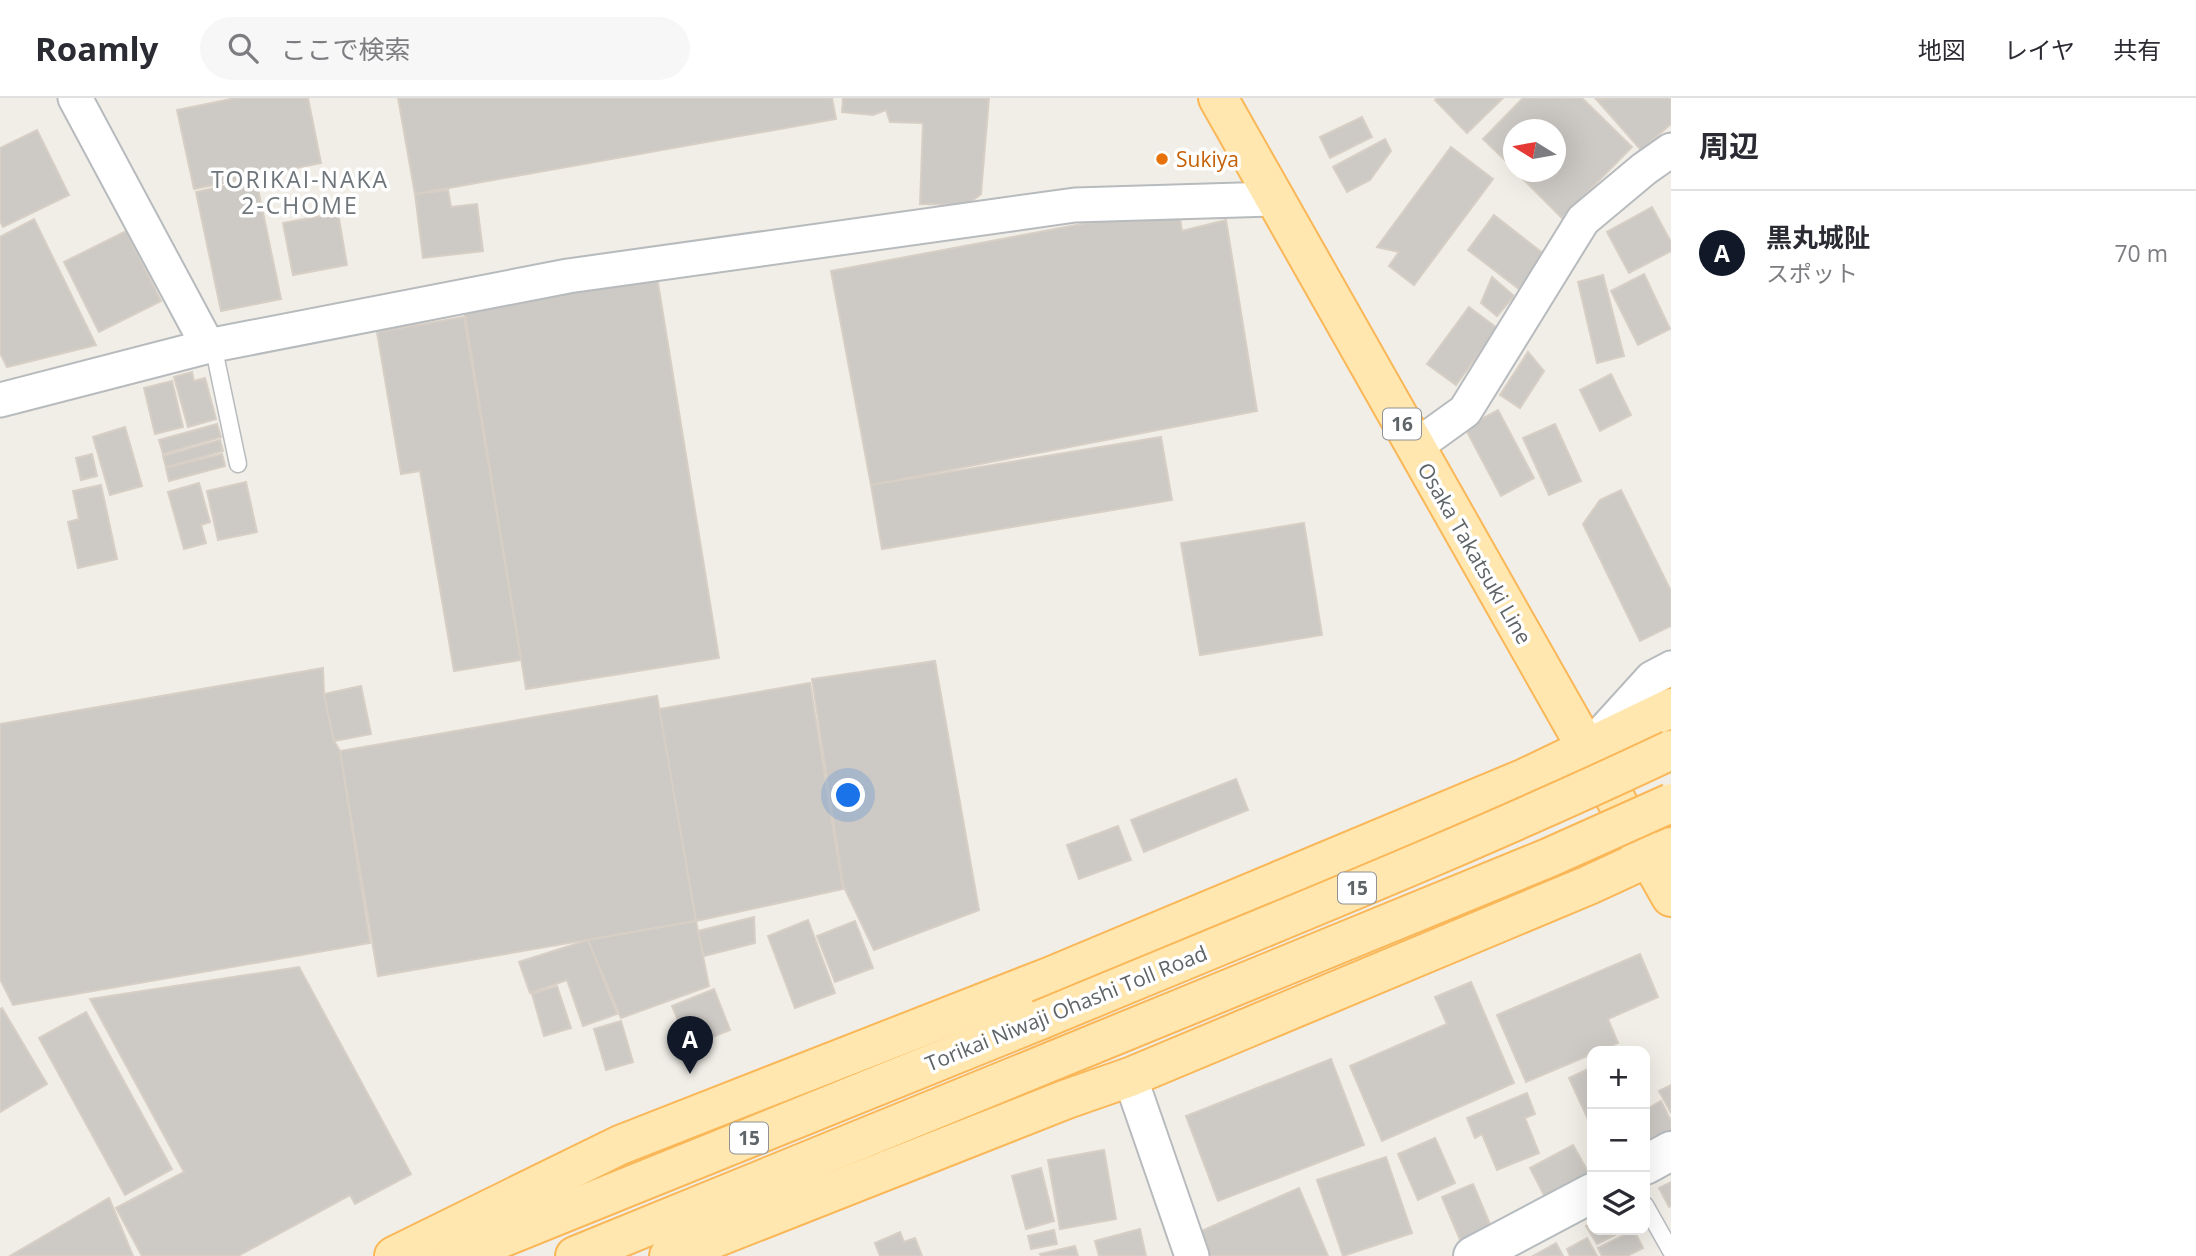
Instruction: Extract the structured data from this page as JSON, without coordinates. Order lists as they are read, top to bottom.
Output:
{
  "streets": {
    "main road": [
      "16",
      "Osaka Takatsuki Line",
      "15",
      "Torikai Niwaji Ohashi Toll Road"
    ]
  },
  "districts": ["TORIKAI-NAKA 2-CHOME"],
  "places": ["Sukiya"],
  "north": "left",
  "page": {
    "header": "Roamly",
    "search": "ここで検索",
    "nav": ["地図", "レイヤ", "共有"],
    "heading": "周辺",
    "list": [
      {
        "mark": "A",
        "name": "黒丸城阯",
        "note": "スポット",
        "value": "70 m"
      }
    ],
    "pins": "A",
    "map_buttons": ["+", "−"]
  }
}
